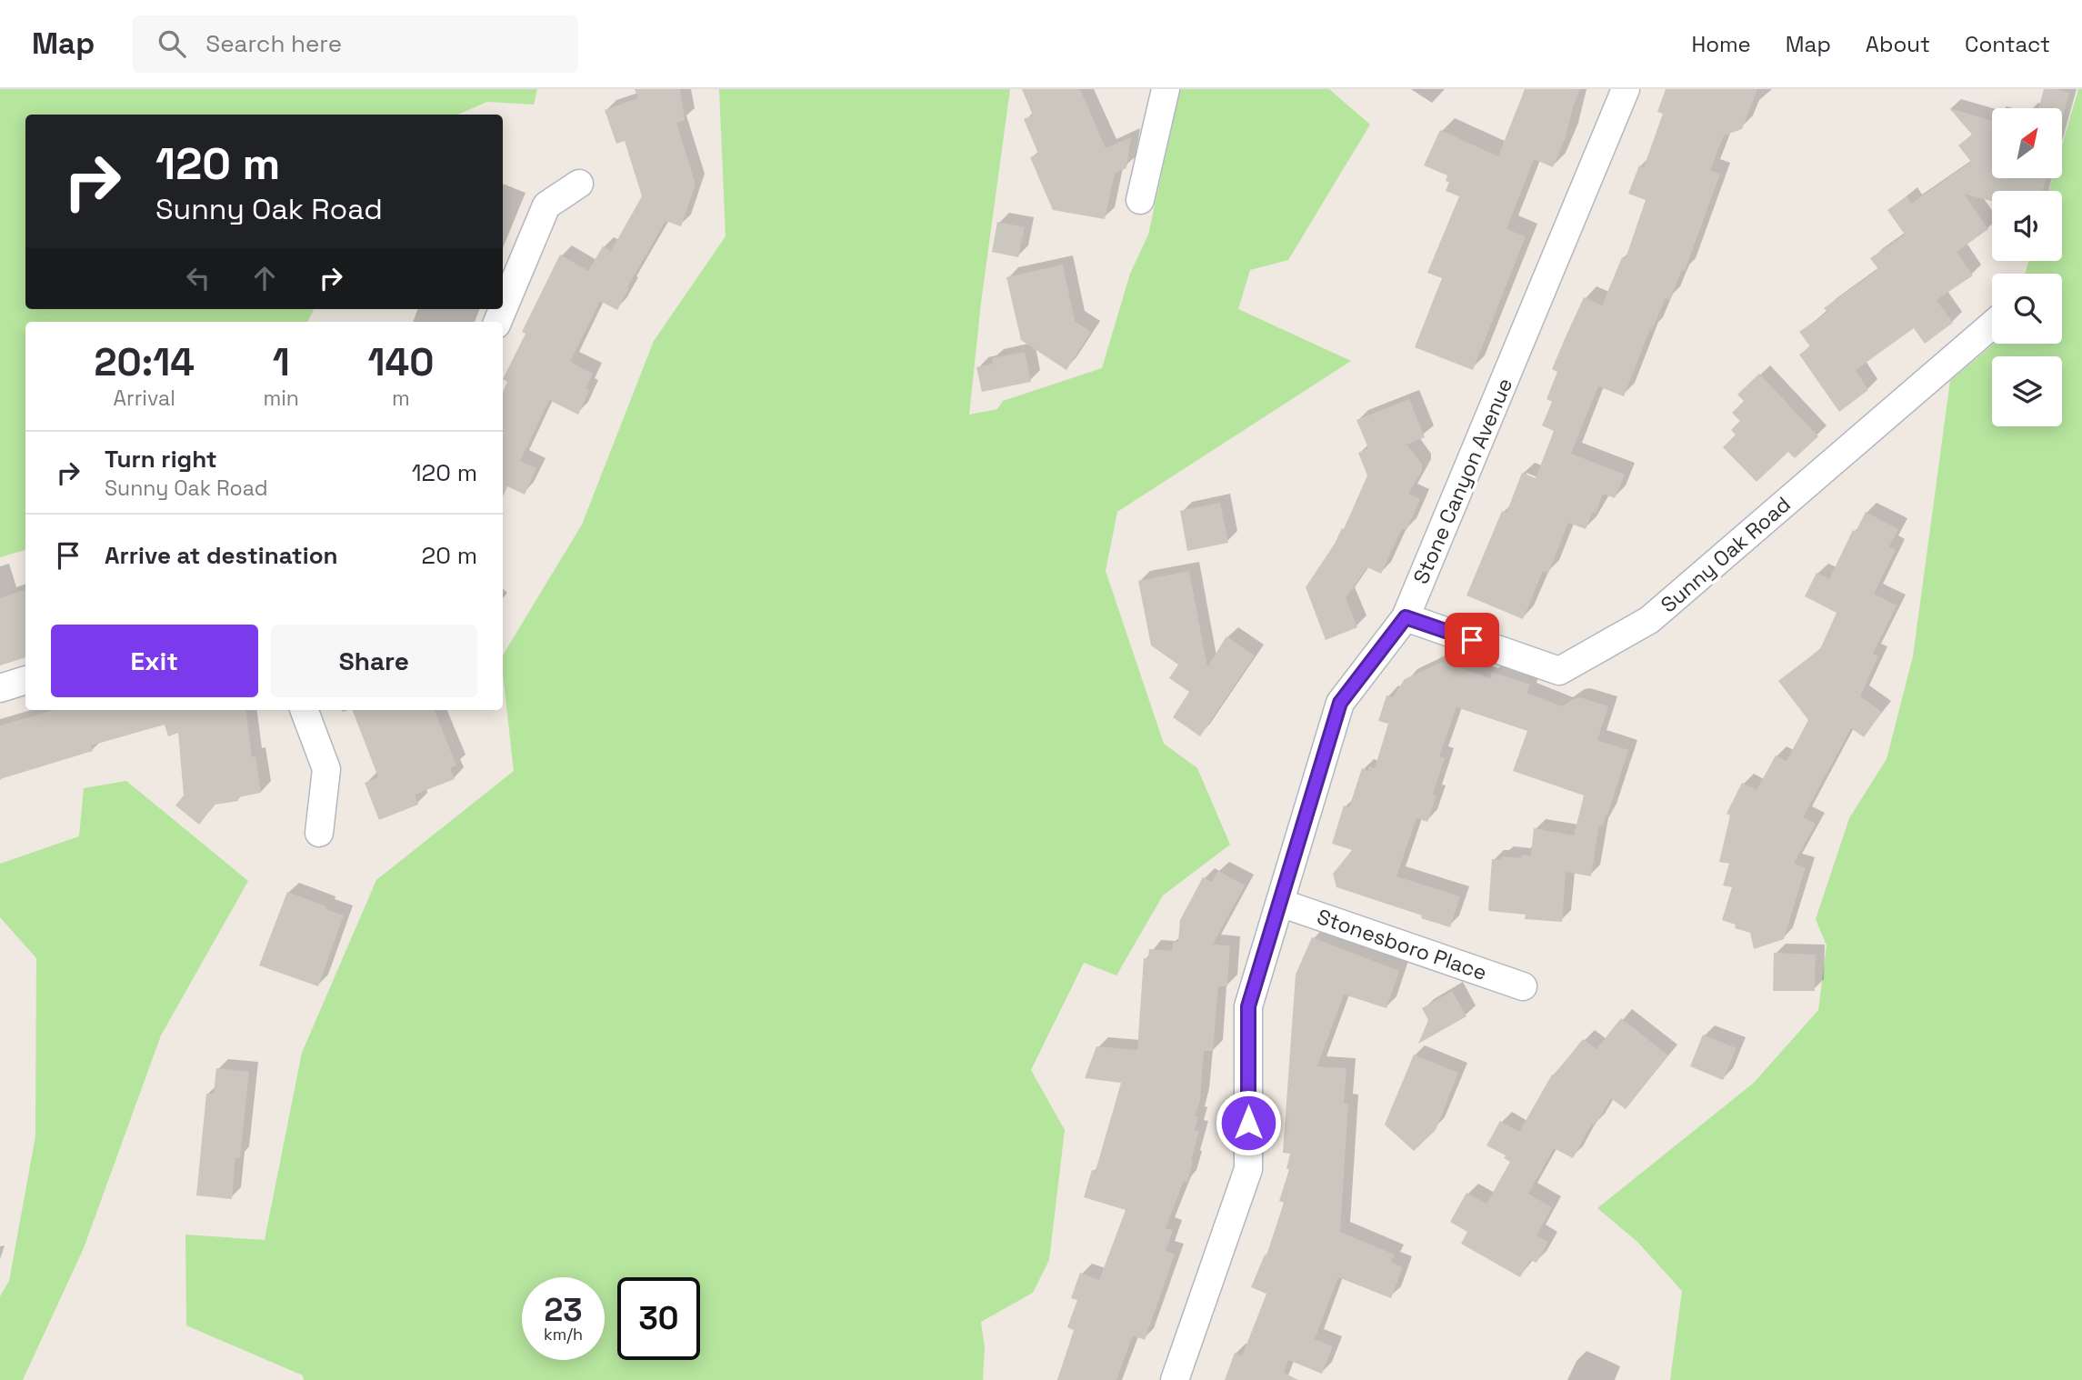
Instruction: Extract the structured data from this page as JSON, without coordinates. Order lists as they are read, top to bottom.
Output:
{
  "streets": {
    "street": ["Stone Canyon Avenue", "Sunny Oak Road", "Stonesboro Place"]
  },
  "crossings": [
    ["Stone Canyon Avenue", "Sunny Oak Road"],
    ["Stone Canyon Avenue", "Stonesboro Place"]
  ],
  "north": "top right",
  "page": {
    "header": "Map",
    "search": "Search here",
    "nav": [
      "Home",
      "Map",
      "About",
      "Contact"
    ],
    "turn": ["120 m", "Sunny Oak Road"],
    "eta": [
      "20:14",
      "Arrival",
      "1",
      "min",
      "140",
      "m"
    ],
    "list": [
      {
        "name": "Turn right",
        "note": "Sunny Oak Road",
        "value": "120 m"
      },
      {
        "name": "Arrive at destination",
        "value": "20 m"
      }
    ],
    "buttons": ["Exit", "Share"],
    "speed": "23 km/h",
    "limit": "30"
  }
}
